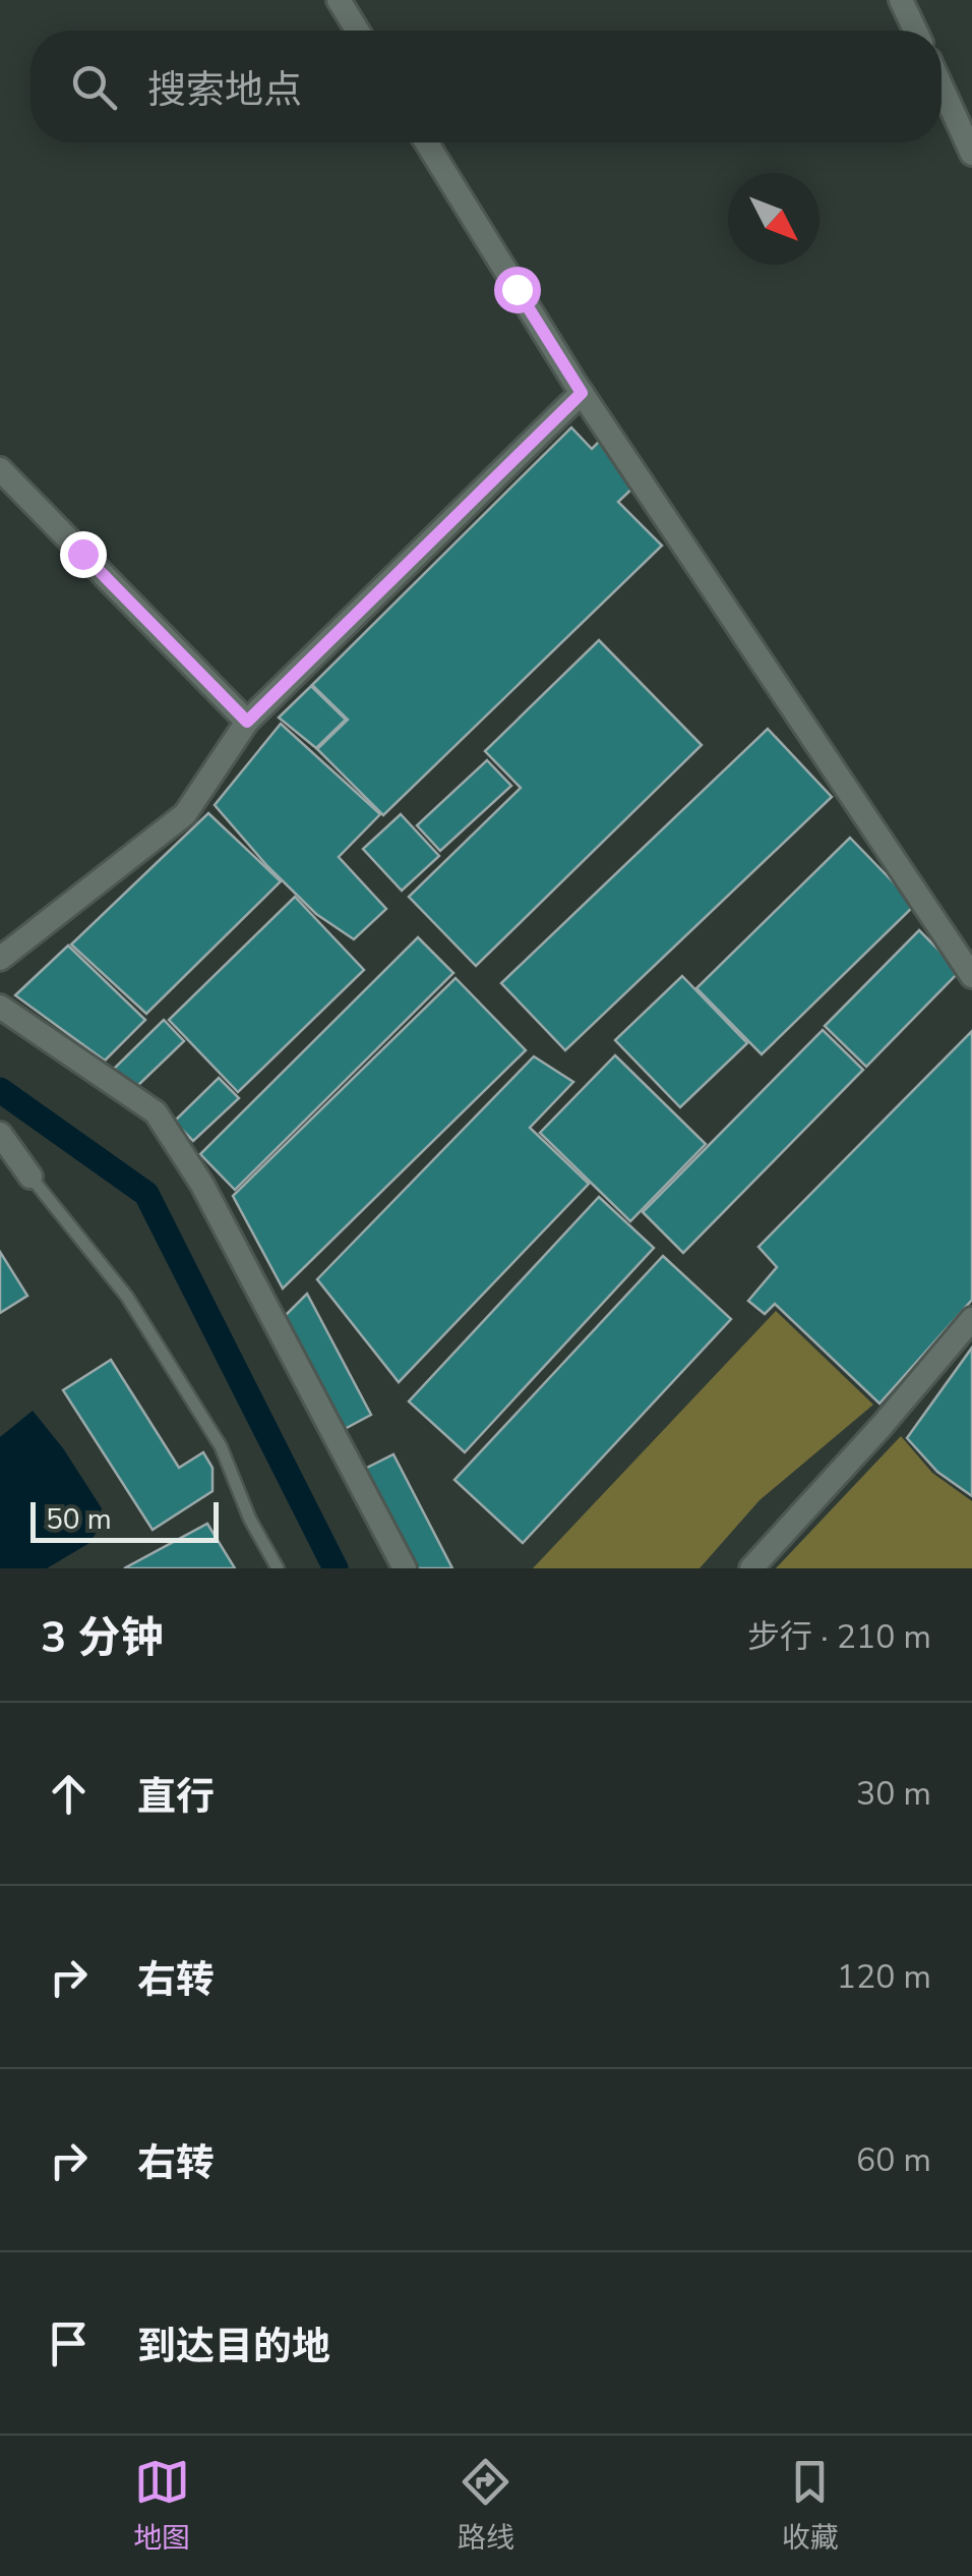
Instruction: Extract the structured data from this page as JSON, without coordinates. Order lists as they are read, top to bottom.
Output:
{
  "scale_bar": "50 m",
  "north": "bottom right",
  "page": {
    "search": "搜索地点",
    "scale": "50 m",
    "heading": ["3 分钟", "步行 · 210 m"],
    "list": [
      ["直行", "30 m"],
      ["右转", "120 m"],
      ["右转", "60 m"],
      "到达目的地"
    ],
    "nav": ["地图", "路线", "收藏"]
  }
}
